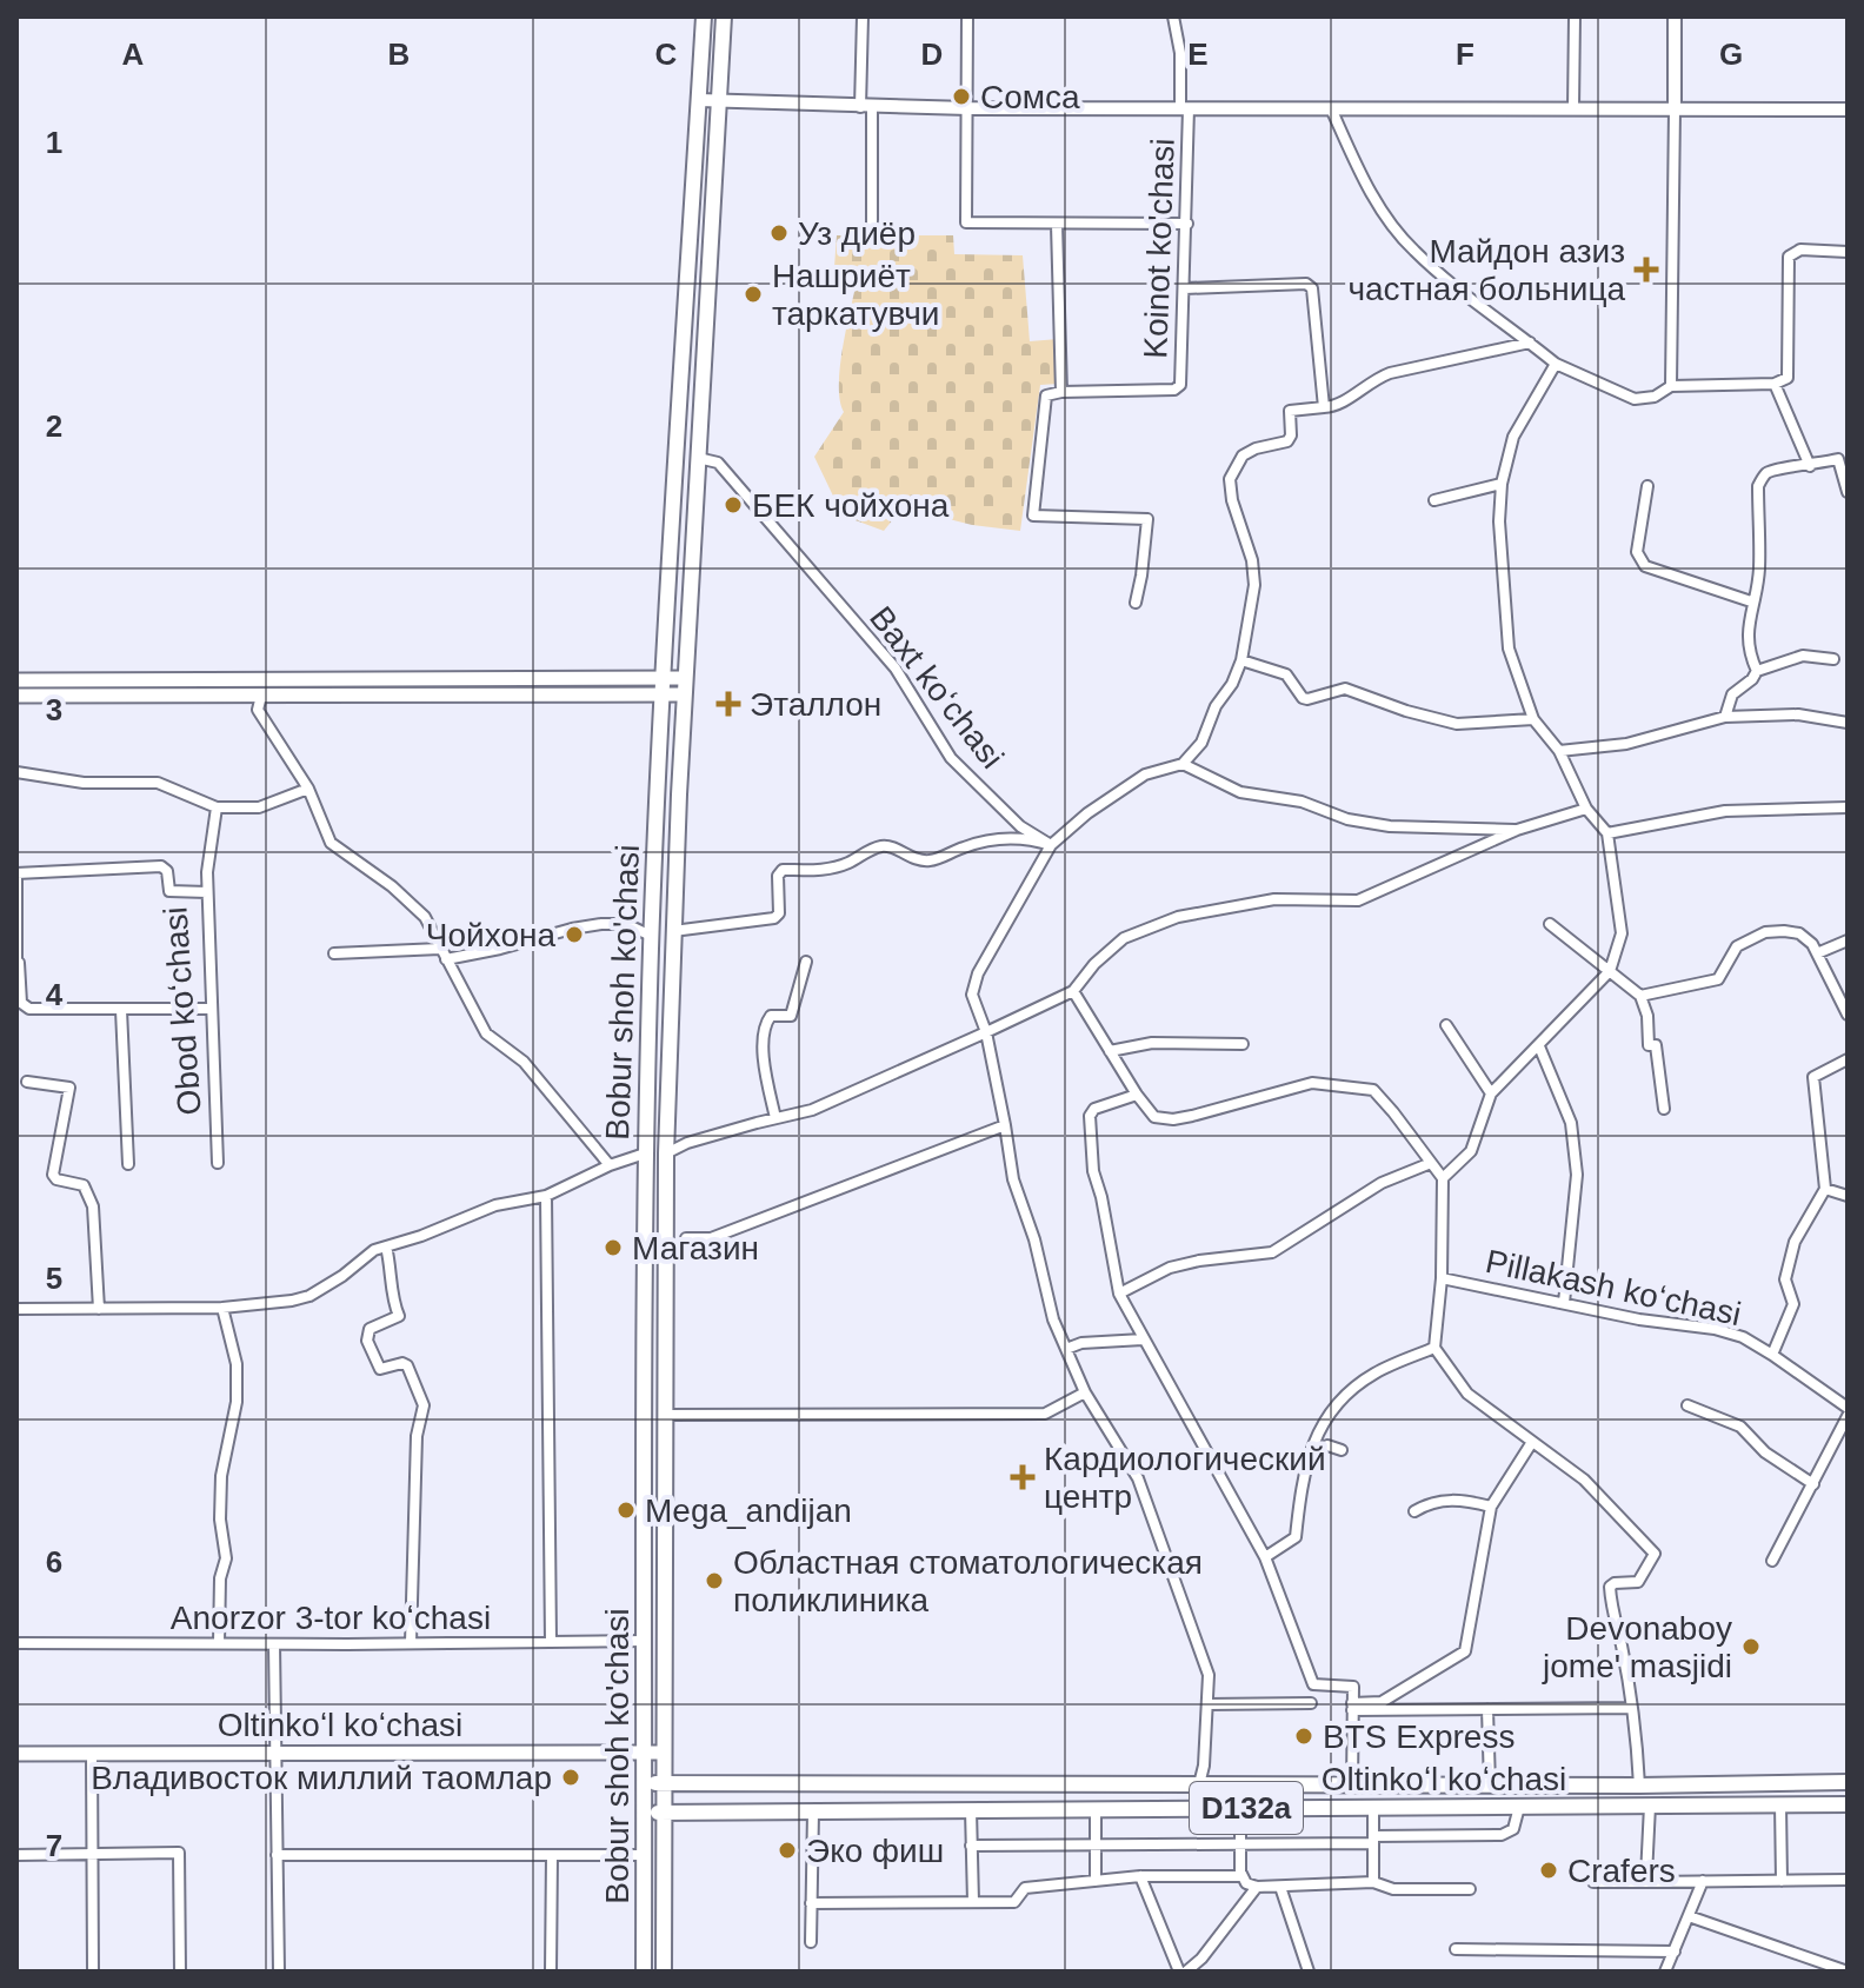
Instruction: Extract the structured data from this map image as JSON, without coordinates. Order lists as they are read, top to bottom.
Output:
{
  "streets": {
    "main road": ["Bobur shoh ko'chasi", "Oltinkoʻl koʻchasi", "D132a"],
    "street": [
      "Koinot ko'chasi",
      "Baxt koʻchasi",
      "Obod koʻchasi",
      "Pillakash koʻchasi",
      "Anorzor 3-tor koʻchasi"
    ]
  },
  "crossings": [
    ["Baxt koʻchasi", "Bobur shoh ko'chasi"],
    ["Bobur shoh ko'chasi", "Anorzor 3-tor koʻchasi"],
    ["Bobur shoh ko'chasi", "Oltinkoʻl koʻchasi"]
  ],
  "places": {
    "other": [
      "Сомса",
      "Уз диёр",
      "Нашриёт таркатувчи",
      "БЕК чойхона",
      "Чойхона",
      "Магазин",
      "Mega_andijan",
      "Областная стоматологическая поликлиника",
      "Devonaboy jome' masjidi",
      "BTS Express",
      "Владивосток миллий таомлар",
      "Эко фиш",
      "Crafers"
    ],
    "health": ["Майдон азиз частная больница", "Эталлон", "Кардиологический центр"]
  },
  "grid": {
    "columns": [
      "A",
      "B",
      "C",
      "D",
      "E",
      "F",
      "G"
    ],
    "rows": [
      "1",
      "2",
      "3",
      "4",
      "5",
      "6",
      "7"
    ]
  }
}
